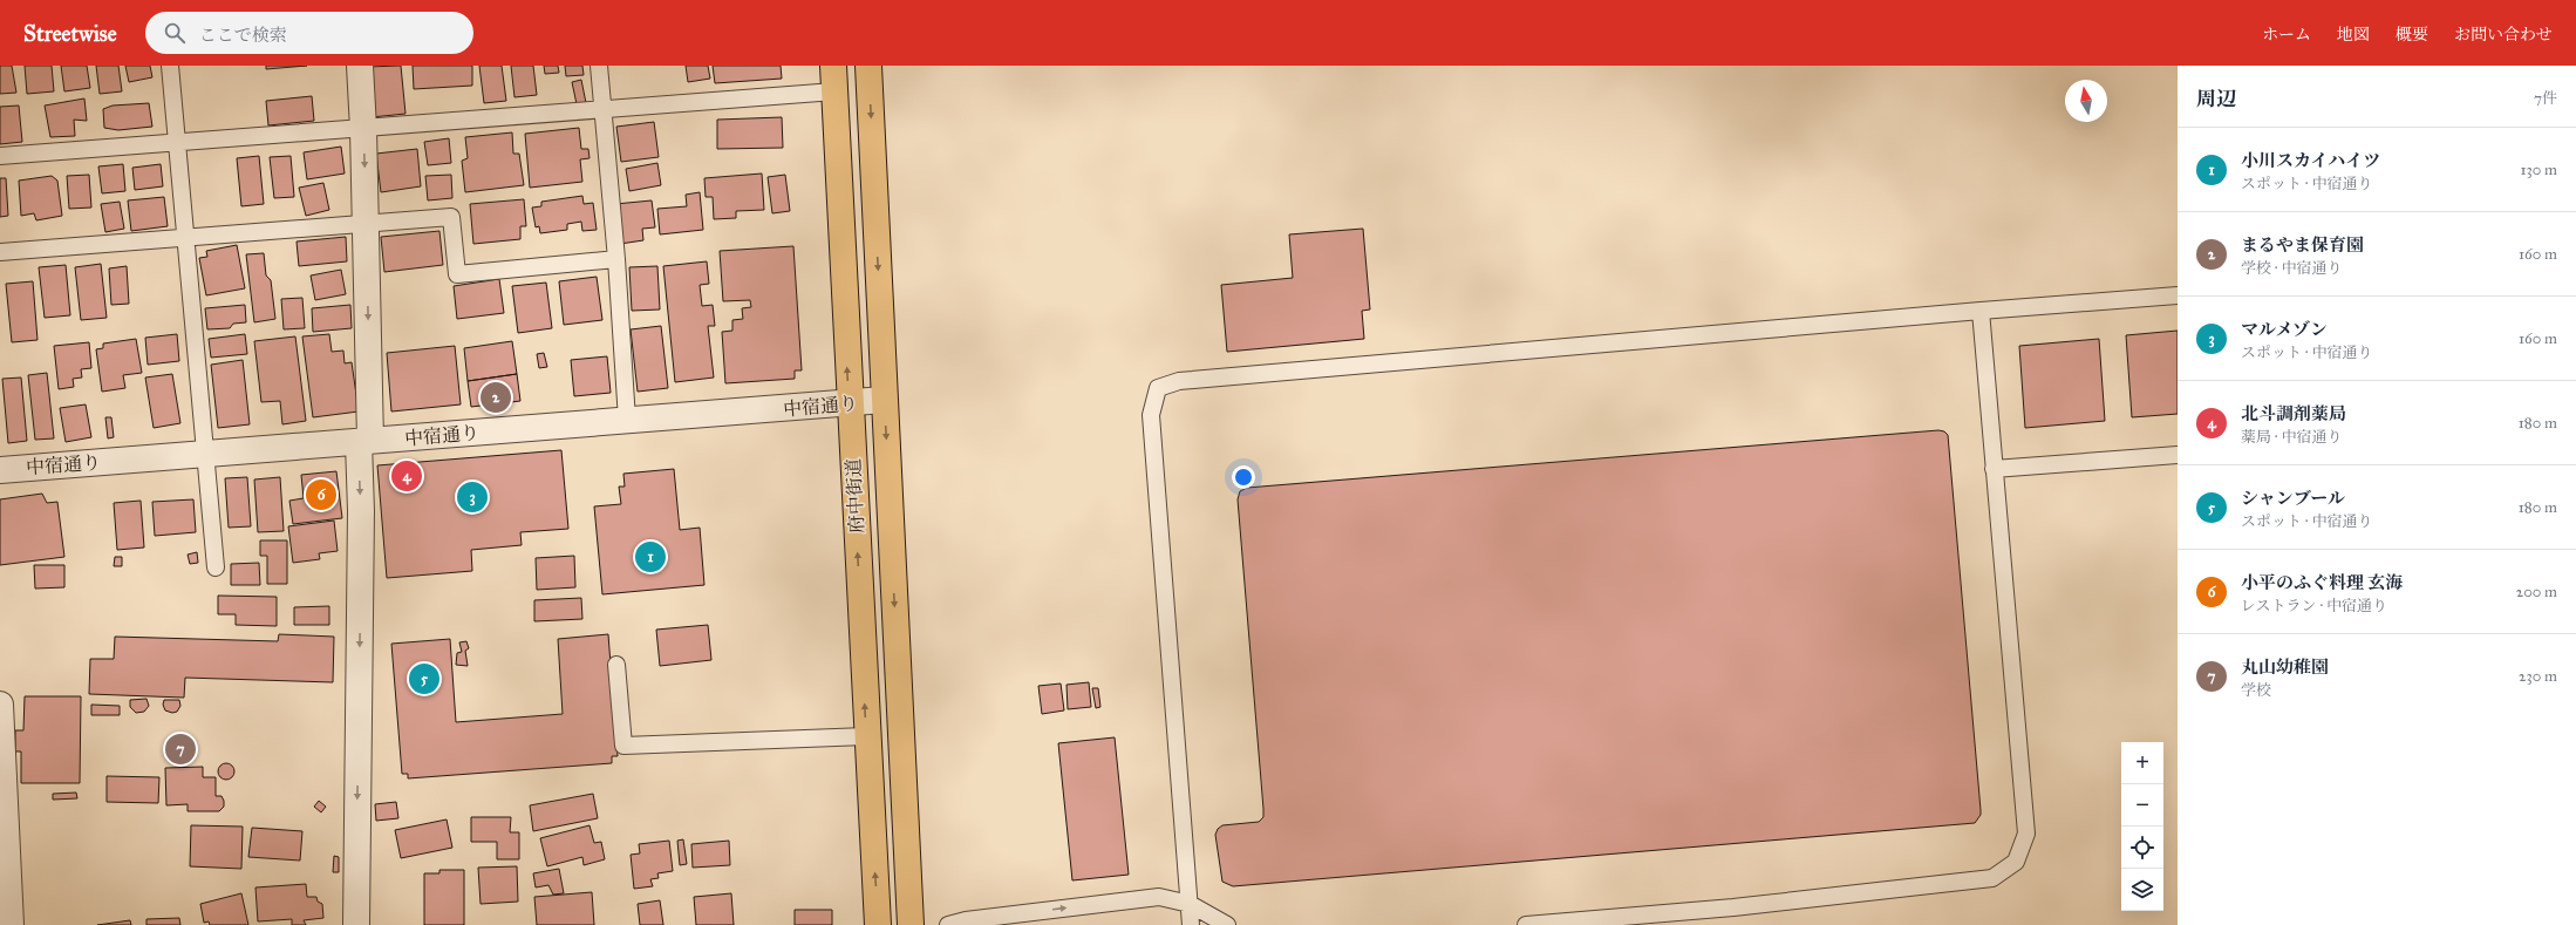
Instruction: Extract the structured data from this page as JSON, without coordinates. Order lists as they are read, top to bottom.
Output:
{
  "streets": {
    "main road": ["府中街道"],
    "street": ["中宿通り"]
  },
  "crossings": [
    ["中宿通り", "府中街道"]
  ],
  "north": "top",
  "page": {
    "header": "Streetwise",
    "search": "ここで検索",
    "nav": [
      "ホーム",
      "地図",
      "概要",
      "お問い合わせ"
    ],
    "heading": ["周辺", "7件"],
    "list": [
      {
        "mark": "1",
        "name": "小川スカイハイツ",
        "note": "スポット · 中宿通り",
        "value": "130 m"
      },
      {
        "mark": "2",
        "name": "まるやま保育園",
        "note": "学校 · 中宿通り",
        "value": "160 m"
      },
      {
        "mark": "3",
        "name": "マルメゾン",
        "note": "スポット · 中宿通り",
        "value": "160 m"
      },
      {
        "mark": "4",
        "name": "北斗調剤薬局",
        "note": "薬局 · 中宿通り",
        "value": "180 m"
      },
      {
        "mark": "5",
        "name": "シャンブール",
        "note": "スポット · 中宿通り",
        "value": "180 m"
      },
      {
        "mark": "6",
        "name": "小平のふぐ料理 玄海",
        "note": "レストラン · 中宿通り",
        "value": "200 m"
      },
      {
        "mark": "7",
        "name": "丸山幼稚園",
        "note": "学校",
        "value": "230 m"
      }
    ],
    "pins": [
      "2",
      "4",
      "6",
      "3",
      "1",
      "5",
      "7"
    ],
    "map_buttons": ["+", "−"]
  }
}
